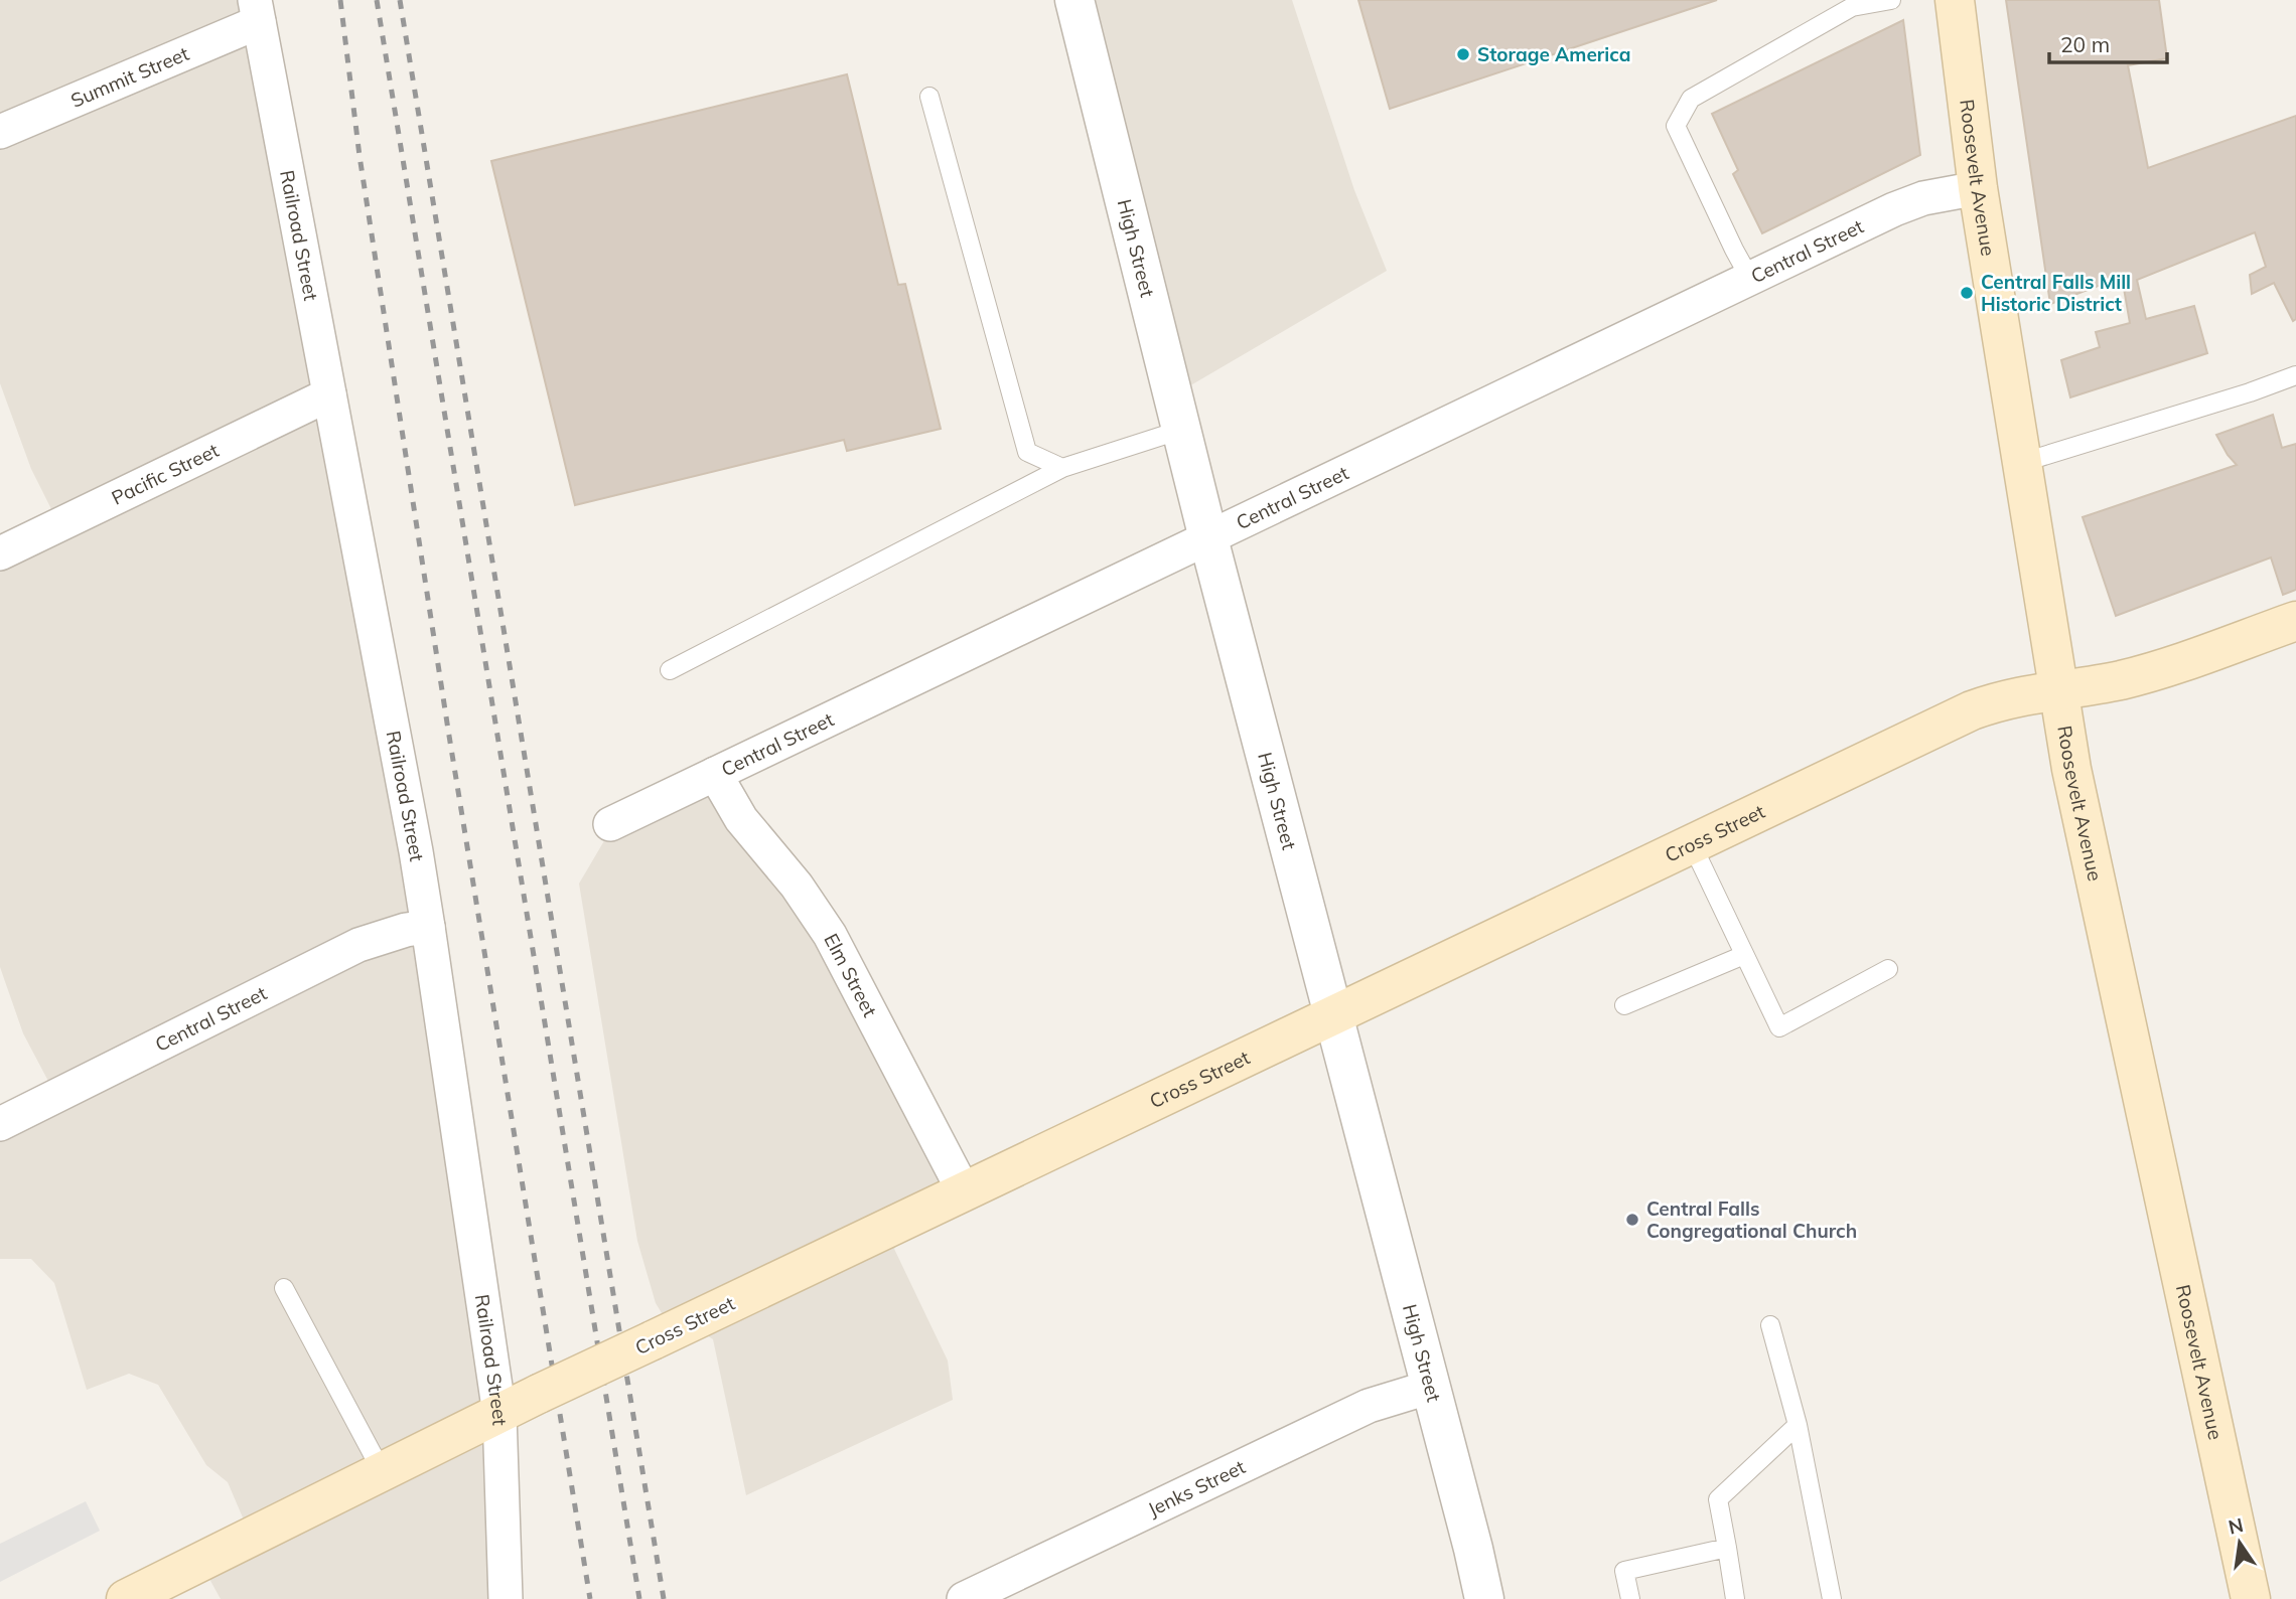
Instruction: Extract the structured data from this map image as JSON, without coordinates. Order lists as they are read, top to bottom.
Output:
{
  "streets": {
    "main road": ["Roosevelt Avenue", "Cross Street"],
    "street": [
      "Summit Street",
      "Railroad Street",
      "High Street",
      "Central Street",
      "Pacific Street",
      "Elm Street",
      "Jenks Street"
    ]
  },
  "crossings": [
    ["Summit Street", "Railroad Street"],
    ["Roosevelt Avenue", "Central Street"],
    ["Roosevelt Avenue", "Cross Street"],
    ["Railroad Street", "Central Street"],
    ["Railroad Street", "Pacific Street"],
    ["Railroad Street", "Cross Street"],
    ["High Street", "Central Street"],
    ["High Street", "Cross Street"],
    ["High Street", "Jenks Street"],
    ["Central Street", "Elm Street"],
    ["Cross Street", "Elm Street"]
  ],
  "places": ["Storage America", "Central Falls Mill Historic District", "Central Falls Congregational Church"],
  "scale_bar": "20 m",
  "north": "top"
}
